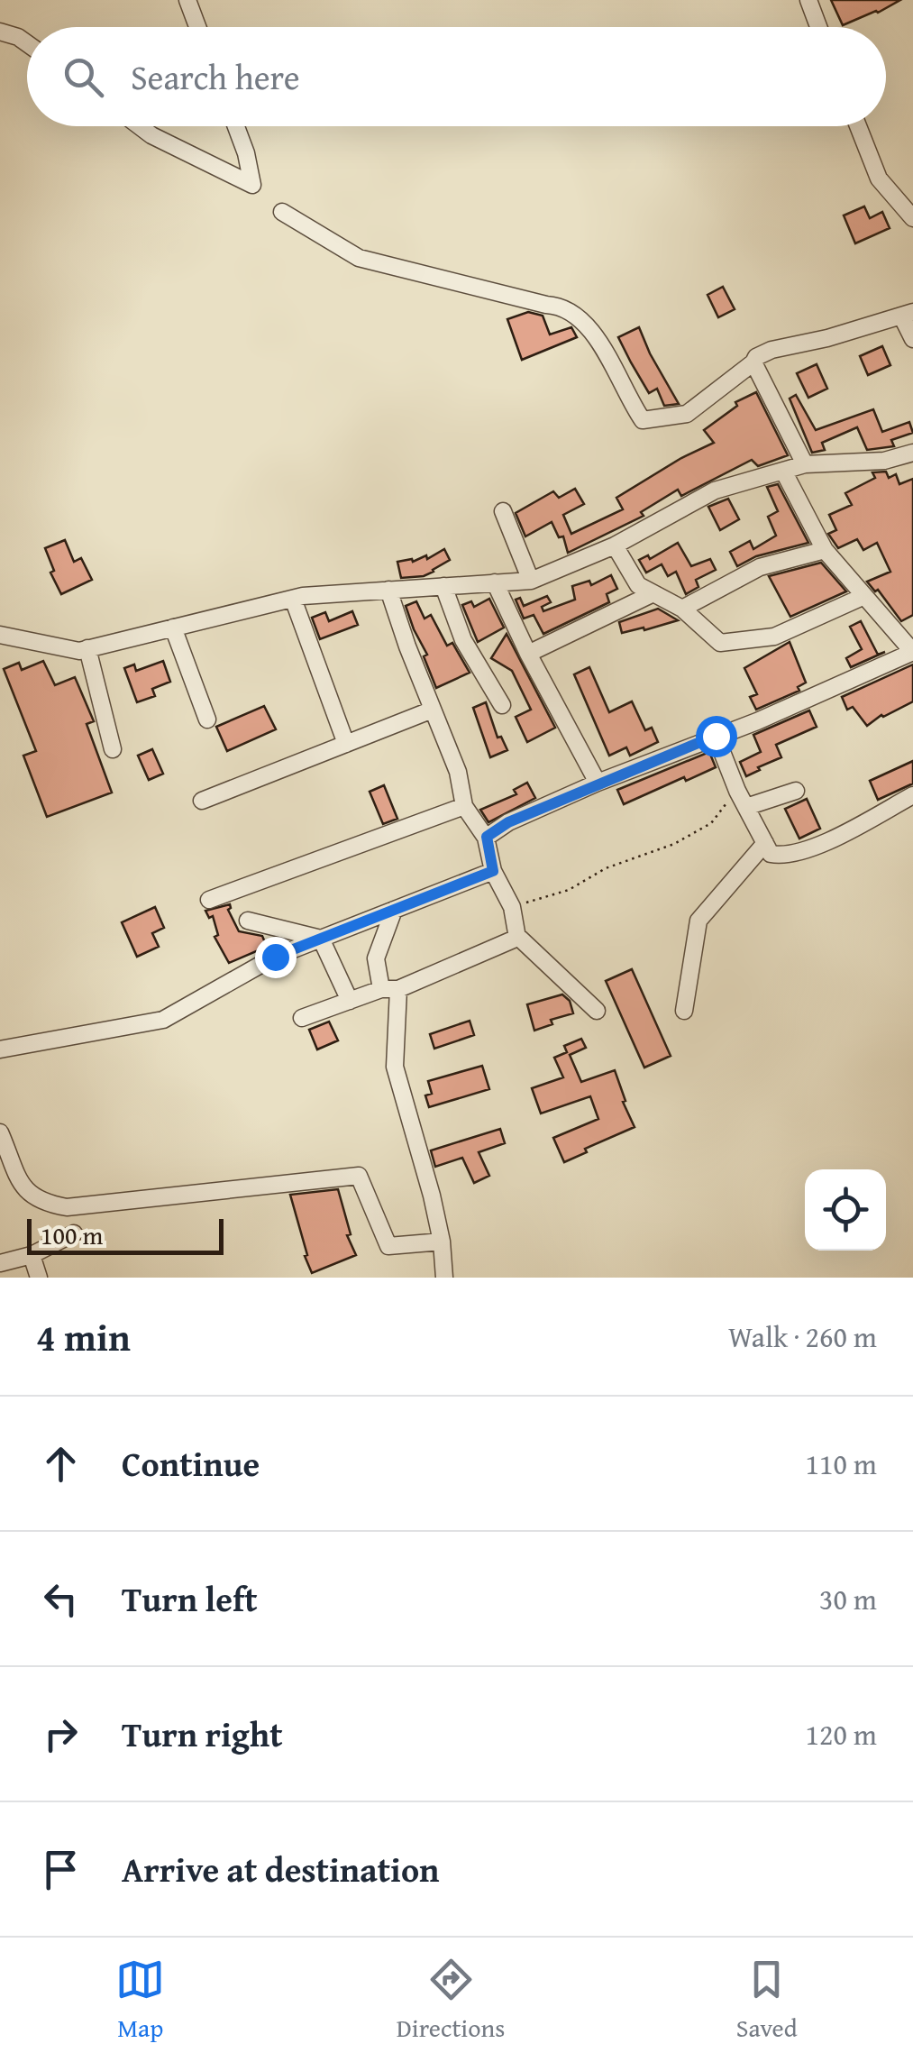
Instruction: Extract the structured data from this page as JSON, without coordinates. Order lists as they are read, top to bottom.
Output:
{
  "scale_bar": "100 m",
  "page": {
    "search": "Search here",
    "scale": "100 m",
    "heading": ["4 min", "Walk · 260 m"],
    "list": [
      ["Continue", "110 m"],
      ["Turn left", "30 m"],
      ["Turn right", "120 m"],
      "Arrive at destination"
    ],
    "nav": ["Map", "Directions", "Saved"]
  }
}
